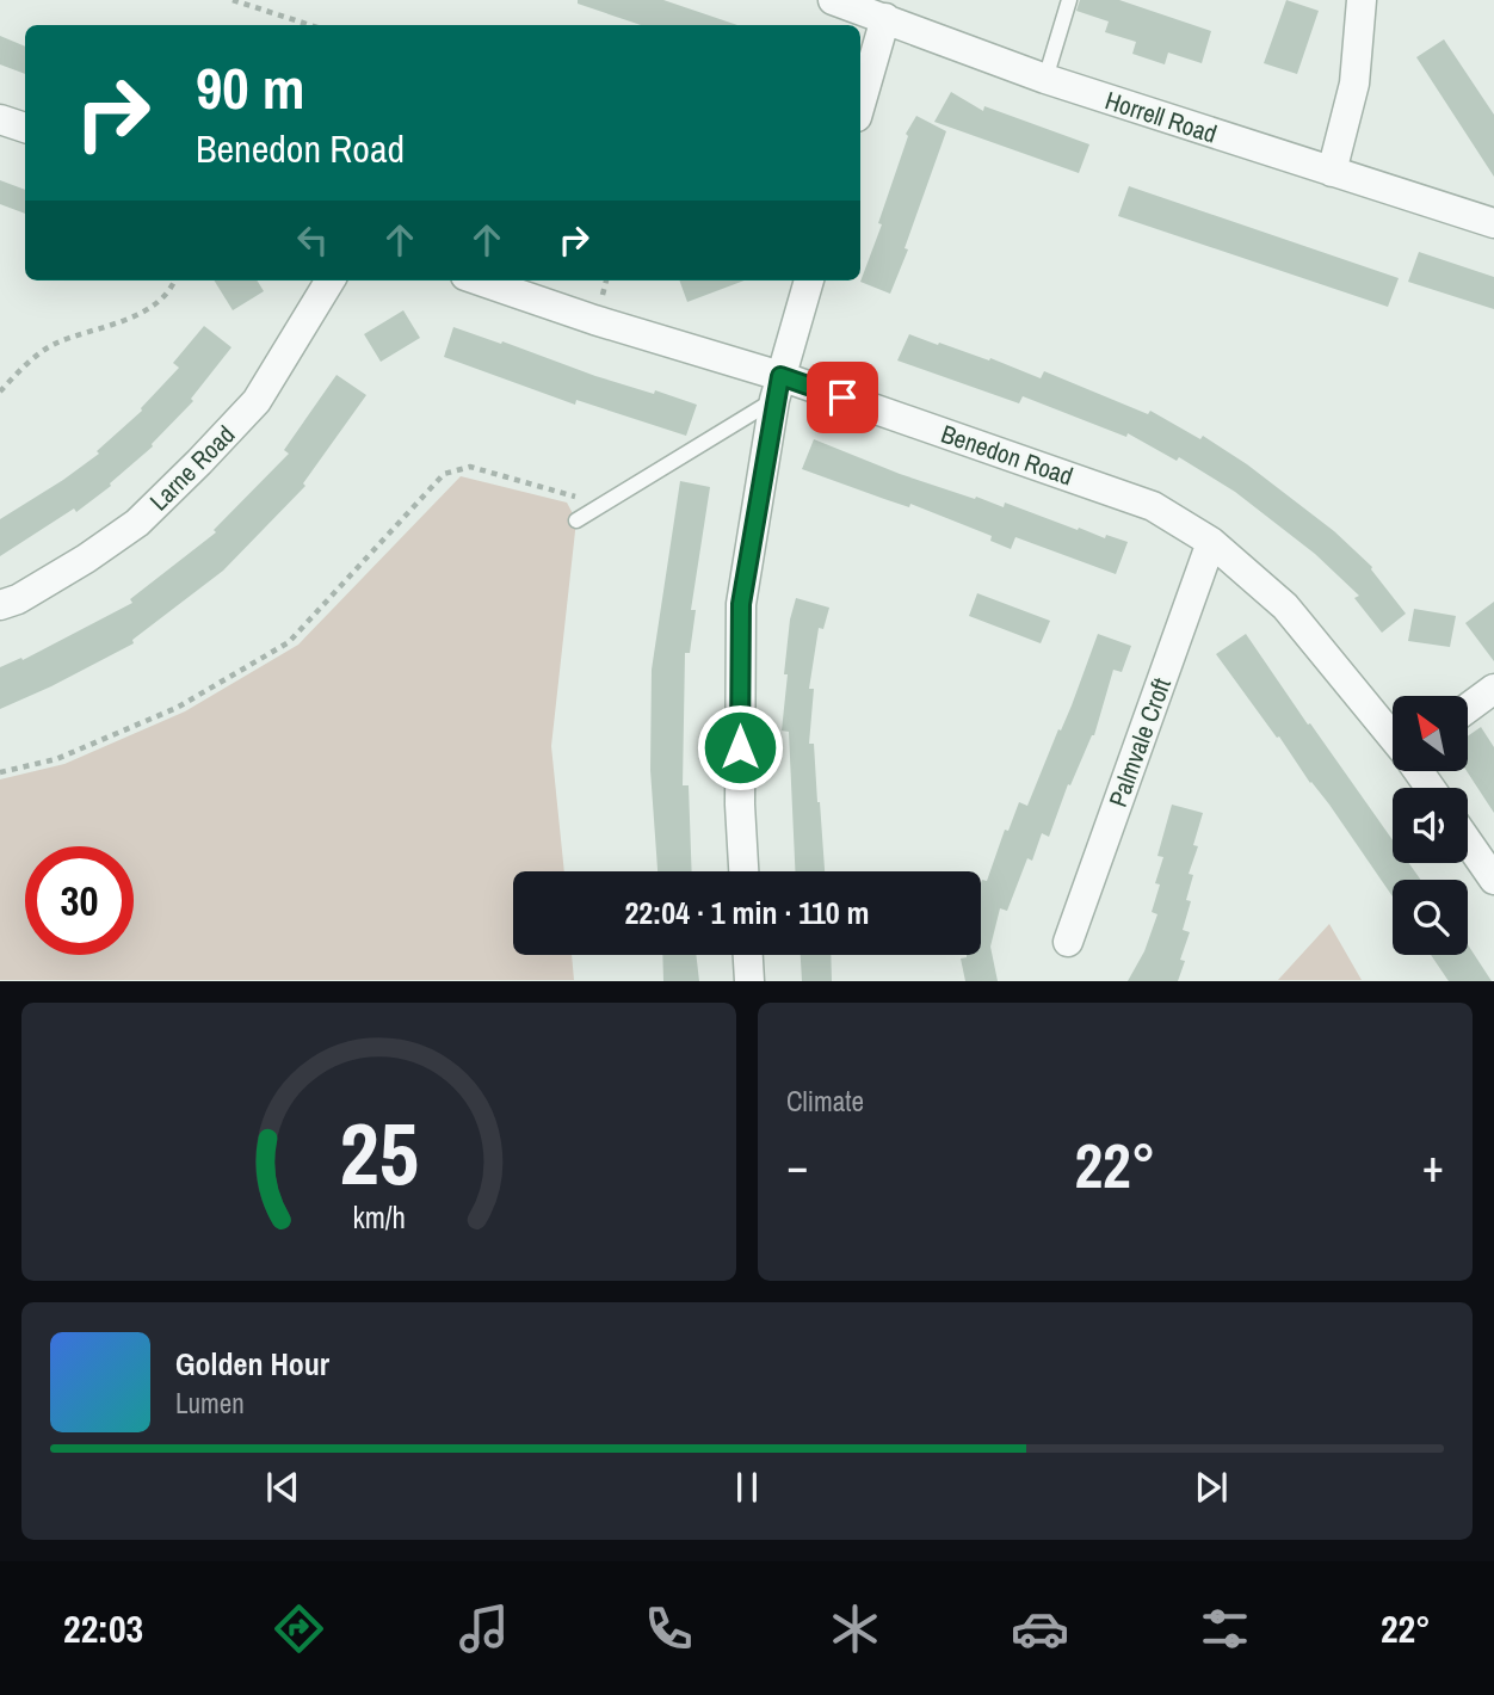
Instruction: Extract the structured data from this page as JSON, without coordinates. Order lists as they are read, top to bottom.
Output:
{
  "streets": {
    "street": [
      "Horrell Road",
      "Benedon Road",
      "Larne Road",
      "Palmvale Croft"
    ]
  },
  "crossings": [
    ["Benedon Road", "Palmvale Croft"]
  ],
  "north": "top left",
  "page": {
    "turn": ["90 m", "Benedon Road"],
    "limit": "30",
    "trip": "22:04 · 1 min · 110 m",
    "tile": "Climate",
    "heat": ["−", "22°", "+"],
    "song": ["Golden Hour", "Lumen"],
    "tabs": ["22:03", "22°"],
    "gauge": ["25", "km/h"]
  }
}
